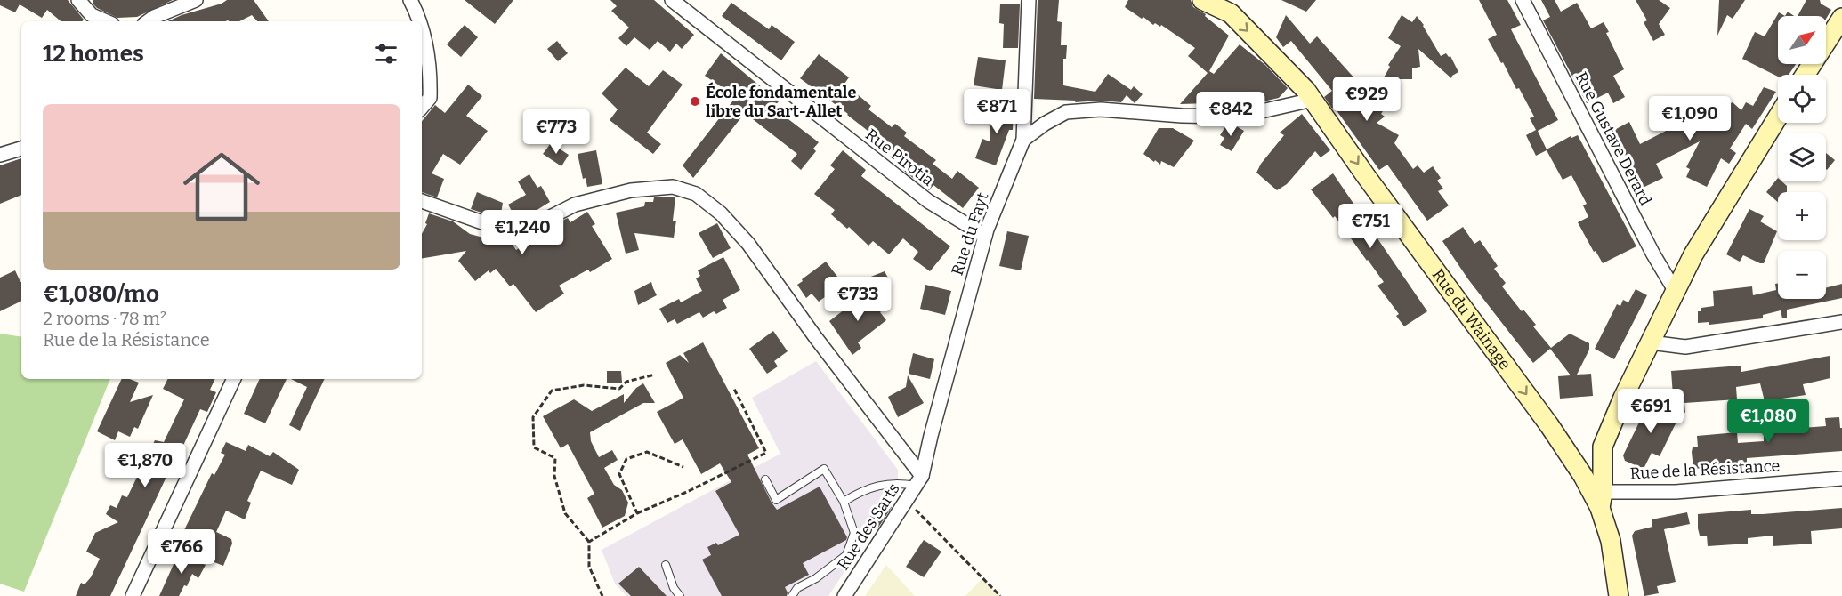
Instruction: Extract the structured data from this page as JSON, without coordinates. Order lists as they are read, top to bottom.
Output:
{
  "streets": {
    "street": [
      "Rue Gustave Derard",
      "Rue Pirotia",
      "Rue du Fayt",
      "Rue du Wainage",
      "Rue de la Résistance",
      "Rue des Sarts"
    ]
  },
  "crossings": [
    ["Rue Pirotia", "Rue du Fayt"],
    ["Rue du Fayt", "Rue des Sarts"],
    ["Rue du Wainage", "Rue de la Résistance"]
  ],
  "one_way": ["Rue du Wainage"],
  "places": ["École fondamentale libre du Sart-Allet"],
  "north": "top right",
  "page": {
    "map_buttons": ["+", "−"],
    "heading": "12 homes",
    "price": [
      "€929",
      "€871",
      "€842",
      "€1,090",
      "€773",
      "€751",
      "€1,240",
      "€733",
      "€691",
      "€1,080",
      "€1,870",
      "€766"
    ],
    "list": [
      {
        "name": "€1,080/mo",
        "note": "2 rooms · 78 m² · Rue de la Résistance"
      }
    ]
  }
}
